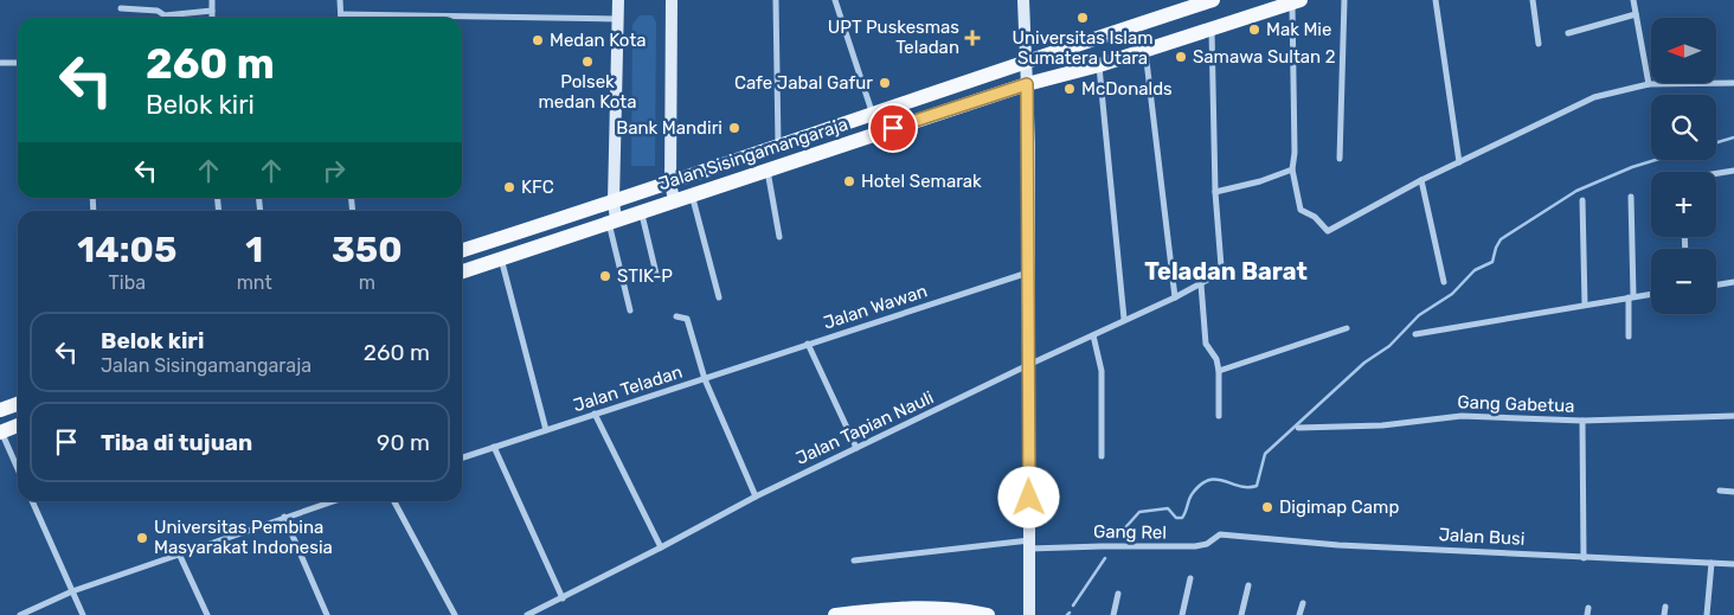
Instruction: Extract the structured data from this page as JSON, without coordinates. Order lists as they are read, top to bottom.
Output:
{
  "streets": {
    "main road": ["Jalan Sisingamangaraja"],
    "street": [
      "Jalan Wawan",
      "Jalan Teladan",
      "Gang Gabetua",
      "Jalan Tapian Nauli",
      "Gang Rel",
      "Jalan Busi"
    ]
  },
  "crossings": [
    ["Jalan Wawan", "Jalan Teladan"],
    ["Jalan Wawan", "Jalan Tapian Nauli"],
    ["Gang Rel", "Jalan Busi"]
  ],
  "districts": ["Teladan Barat"],
  "places": {
    "other": [
      "Universitas Islam Sumatera Utara",
      "Mak Mie",
      "Medan Kota",
      "Samawa Sultan 2",
      "Polsek medan Kota",
      "Cafe Jabal Gafur",
      "McDonalds",
      "Bank Mandiri",
      "Hotel Semarak",
      "KFC",
      "STIK-P",
      "Digimap Camp",
      "Universitas Pembina Masyarakat Indonesia"
    ],
    "health": ["UPT Puskesmas Teladan"]
  },
  "north": "left",
  "page": {
    "map_buttons": ["+", "−"],
    "turn": ["260 m", "Belok kiri"],
    "eta": [
      "14:05",
      "Tiba",
      "1",
      "mnt",
      "350",
      "m"
    ],
    "list": [
      {
        "name": "Belok kiri",
        "note": "Jalan Sisingamangaraja",
        "value": "260 m"
      },
      {
        "name": "Tiba di tujuan",
        "value": "90 m"
      }
    ]
  }
}
